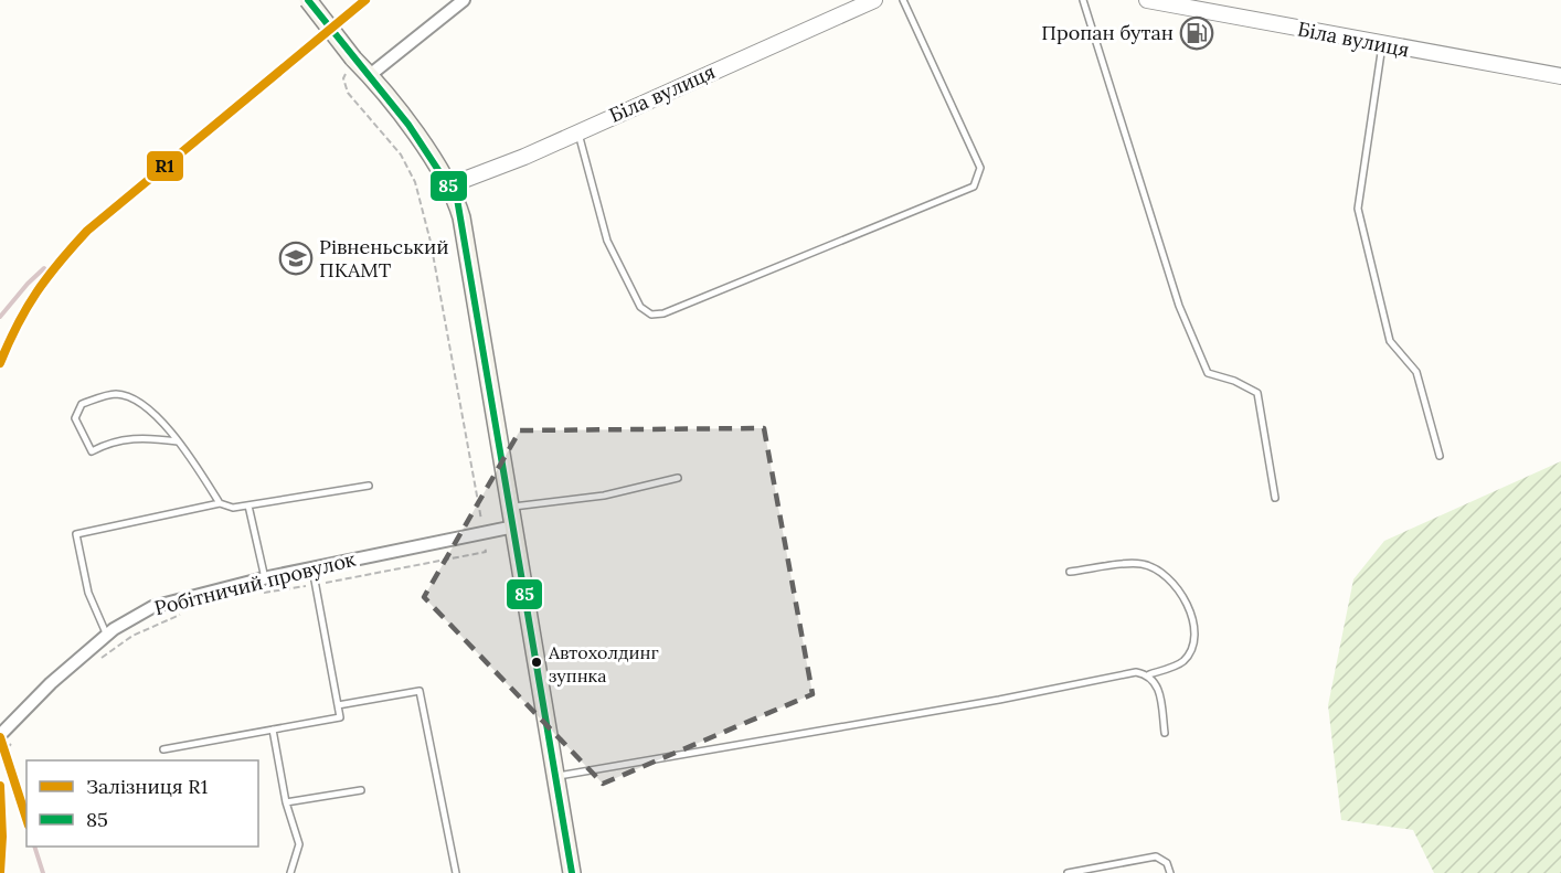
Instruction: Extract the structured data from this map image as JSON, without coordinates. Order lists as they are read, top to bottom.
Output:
{
  "streets": {
    "street": ["Біла вулиця", "Робітничий провулок"]
  },
  "places": {
    "fuel station": ["Пропан бутан"],
    "school or university": ["Рівненьський ПКАМТ"],
    "other": ["Автохолдинг зупнка"]
  },
  "lines": ["rail line R1", "transit line 85"],
  "legend": ["Залізниця R1", "85"]
}
